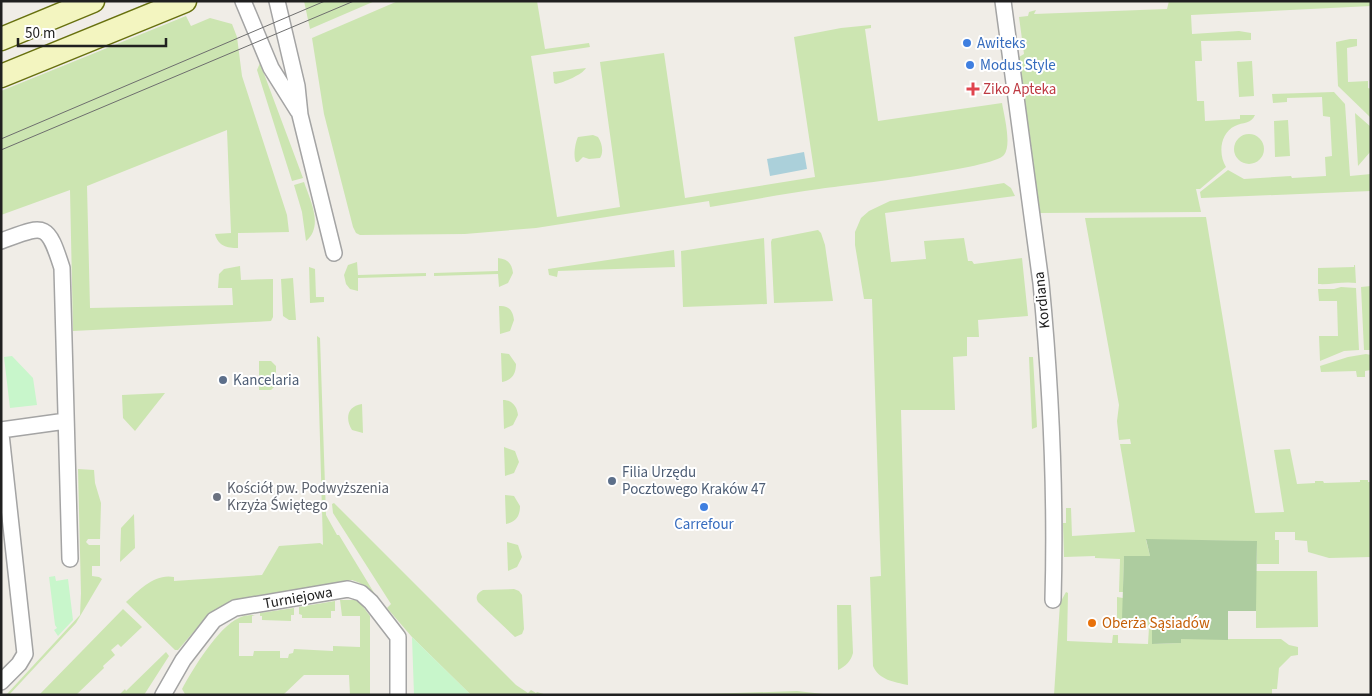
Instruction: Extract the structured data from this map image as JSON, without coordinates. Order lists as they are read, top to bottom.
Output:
{
  "streets": {
    "street": ["Kordiana", "Turniejowa"]
  },
  "places": {
    "other": [
      "Awiteks",
      "Modus Style",
      "Kancelaria",
      "Filia Urzędu Pocztowego Kraków 47",
      "Kościół pw. Podwyższenia Krzyża Świętego",
      "Carrefour",
      "Oberża Sąsiadów"
    ],
    "health": ["Ziko Apteka"]
  },
  "scale_bar": "50 m"
}
